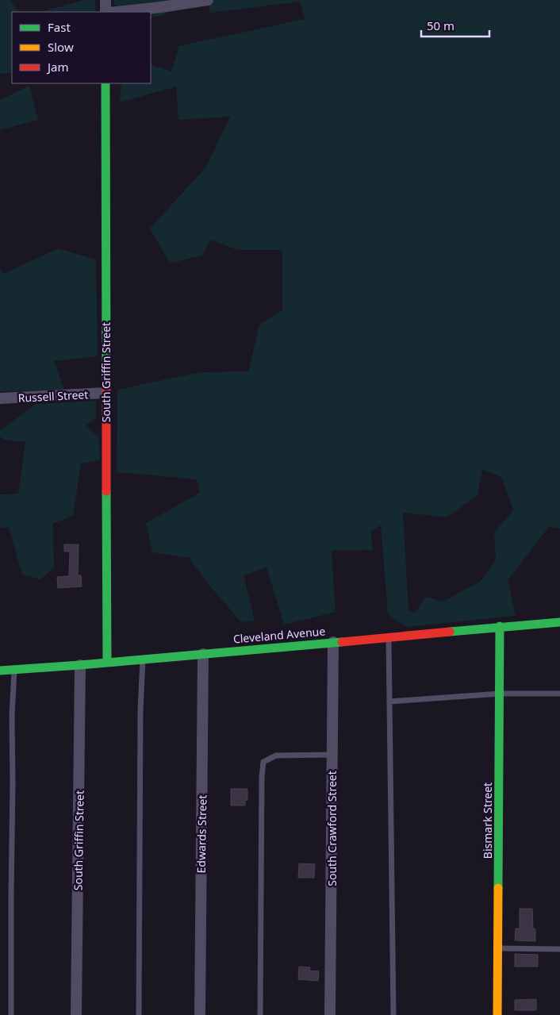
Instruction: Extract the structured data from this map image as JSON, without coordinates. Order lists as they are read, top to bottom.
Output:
{
  "streets": {
    "street": [
      "South Griffin Street",
      "Russell Street",
      "Cleveland Avenue",
      "Bismark Street",
      "South Crawford Street",
      "Edwards Street"
    ]
  },
  "crossings": [
    ["South Griffin Street", "Russell Street"],
    ["South Griffin Street", "Cleveland Avenue"],
    ["Cleveland Avenue", "Bismark Street"],
    ["Cleveland Avenue", "South Crawford Street"],
    ["Cleveland Avenue", "Edwards Street"]
  ],
  "legend": ["Fast", "Slow", "Jam"],
  "scale_bar": "50 m"
}
